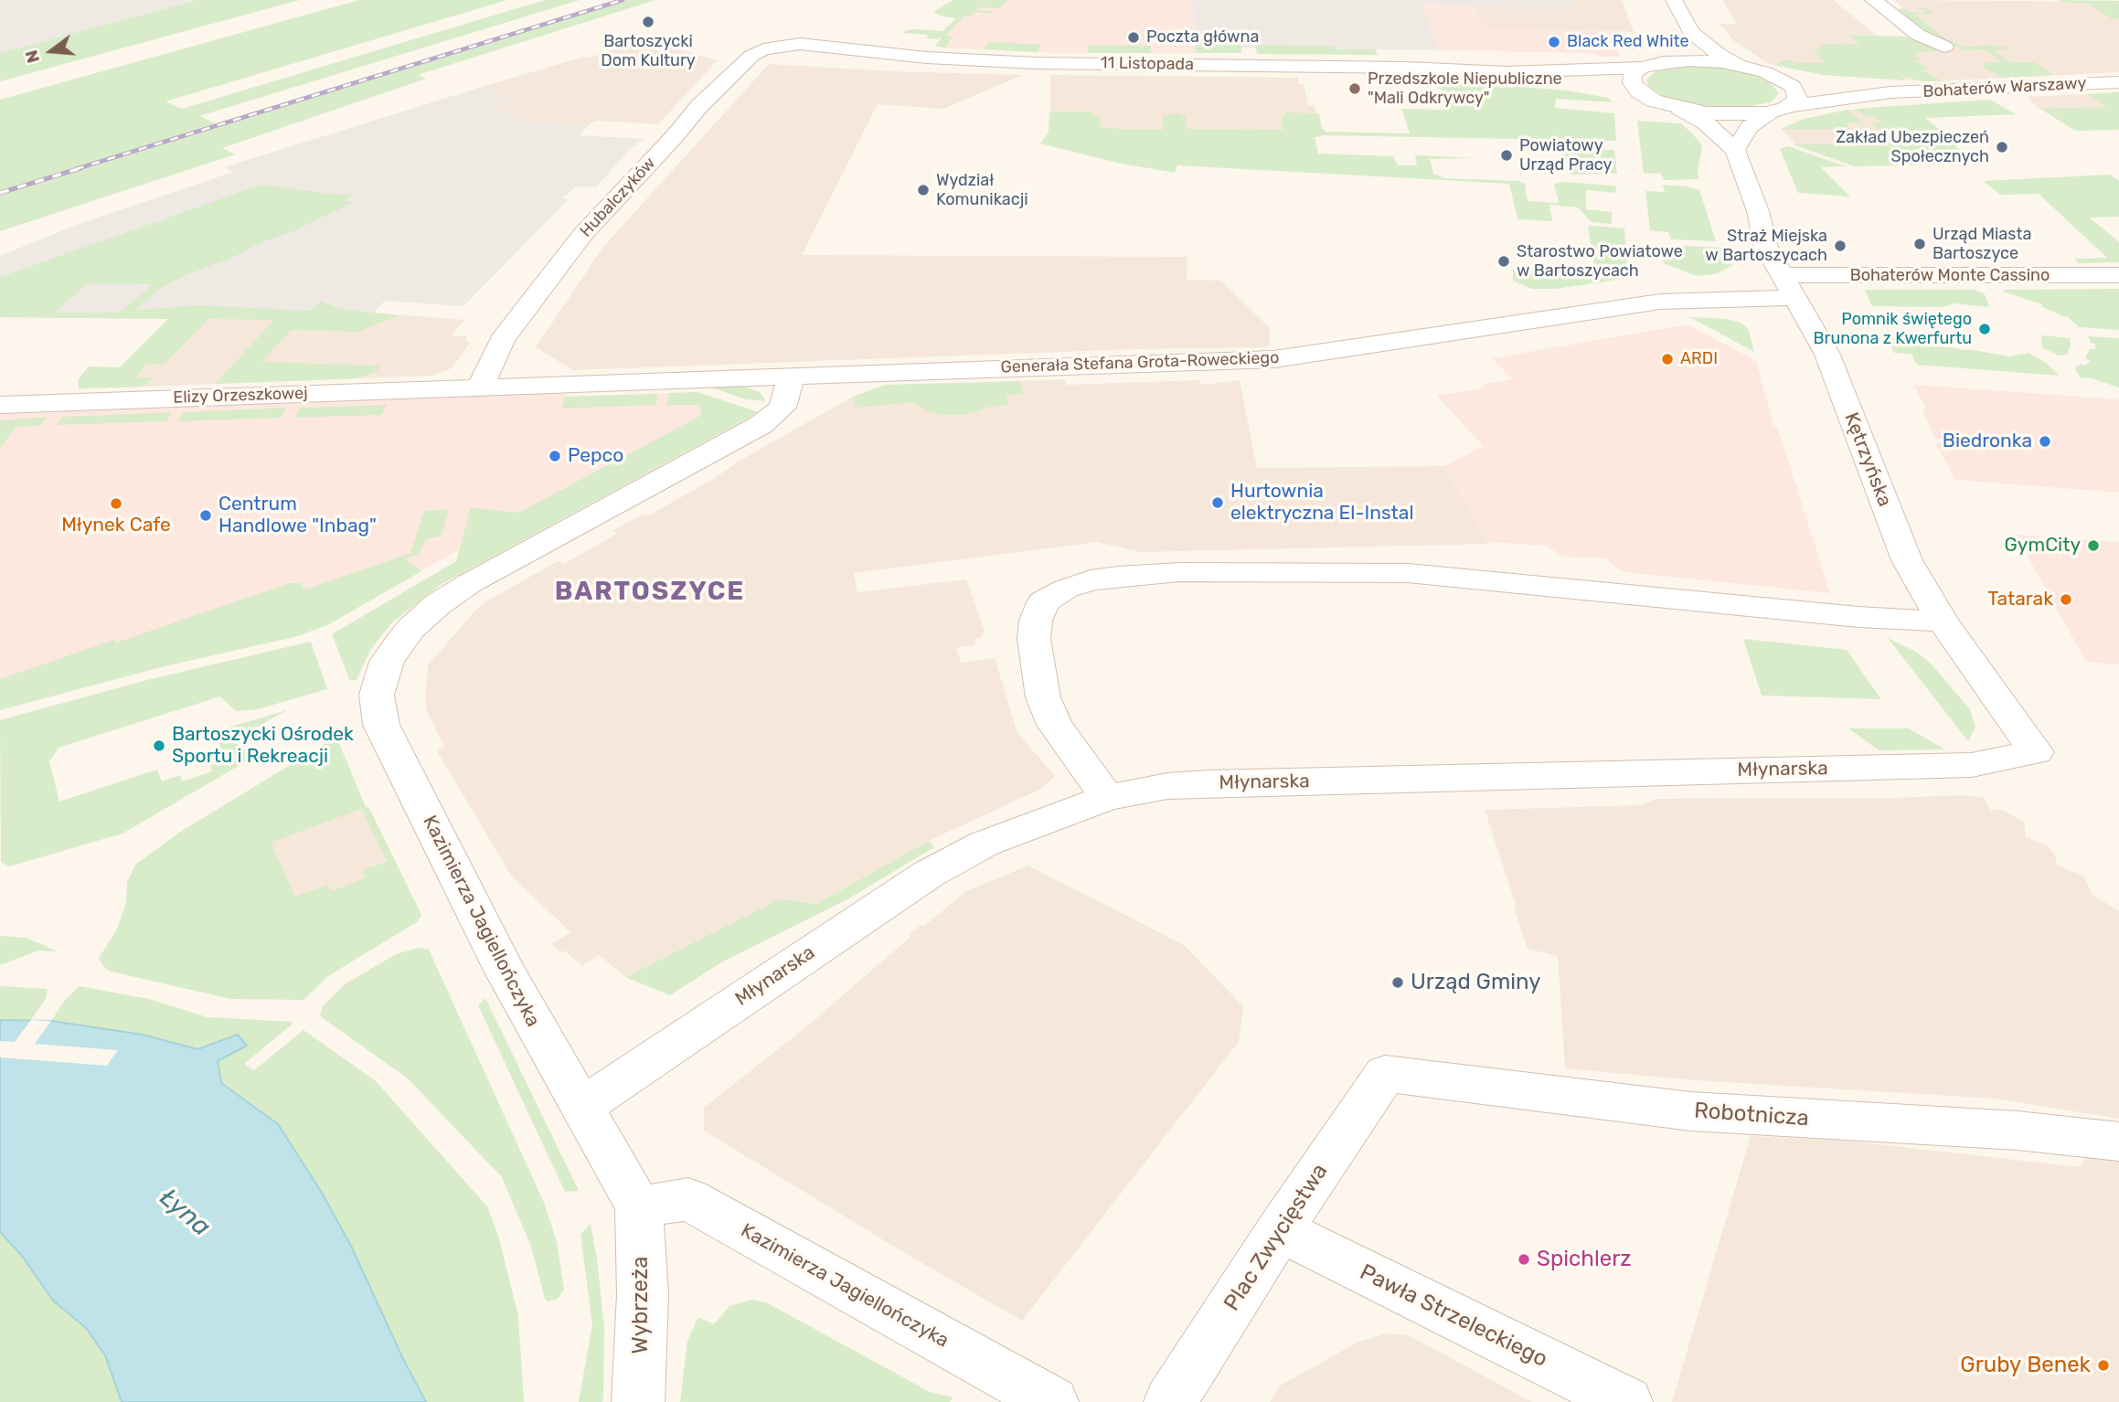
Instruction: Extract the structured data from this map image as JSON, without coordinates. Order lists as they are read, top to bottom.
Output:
{
  "streets": {
    "street": [
      "11 Listopada",
      "Bohaterów Warszawy",
      "Hubalczyków",
      "Bohaterów Monte Cassino",
      "Generała Stefana Grota-Roweckiego",
      "Elizy Orzeszkowej",
      "Kętrzyńska",
      "Młynarska",
      "Kazimierza Jagiellończyka",
      "Robotnicza",
      "Plac Zwycięstwa",
      "Wybrzeża",
      "Pawła Strzeleckiego"
    ]
  },
  "crossings": [
    ["11 Listopada", "Bohaterów Warszawy"],
    ["11 Listopada", "Hubalczyków"],
    ["11 Listopada", "Kętrzyńska"],
    ["Bohaterów Warszawy", "Kętrzyńska"],
    ["Hubalczyków", "Generała Stefana Grota-Roweckiego"],
    ["Hubalczyków", "Elizy Orzeszkowej"],
    ["Bohaterów Monte Cassino", "Generała Stefana Grota-Roweckiego"],
    ["Bohaterów Monte Cassino", "Kętrzyńska"],
    ["Generała Stefana Grota-Roweckiego", "Elizy Orzeszkowej"],
    ["Generała Stefana Grota-Roweckiego", "Kętrzyńska"],
    ["Generała Stefana Grota-Roweckiego", "Kazimierza Jagiellończyka"],
    ["Kętrzyńska", "Młynarska"],
    ["Młynarska", "Kazimierza Jagiellończyka"],
    ["Kazimierza Jagiellończyka", "Wybrzeża"],
    ["Robotnicza", "Plac Zwycięstwa"],
    ["Plac Zwycięstwa", "Pawła Strzeleckiego"]
  ],
  "districts": ["BARTOSZYCE"],
  "water": ["Łyna"],
  "places": [
    "Bartoszycki Dom Kultury",
    "Poczta główna",
    "Black Red White",
    "Przedszkole Niepubliczne \"Mali Odkrywcy\"",
    "Zakład Ubezpieczeń Społecznych",
    "Powiatowy Urząd Pracy",
    "Wydział Komunikacji",
    "Urząd Miasta Bartoszyce",
    "Straż Miejska w Bartoszycach",
    "Starostwo Powiatowe w Bartoszycach",
    "Pomnik świętego Brunona z Kwerfurtu",
    "ARDI",
    "Biedronka",
    "Pepco",
    "Hurtownia elektryczna El-Instal",
    "Młynek Cafe",
    "Centrum Handlowe \"Inbag\"",
    "GymCity",
    "Tatarak",
    "Bartoszycki Ośrodek Sportu i Rekreacji",
    "Urząd Gminy",
    "Spichlerz",
    "Gruby Benek"
  ],
  "north": "left"
}
